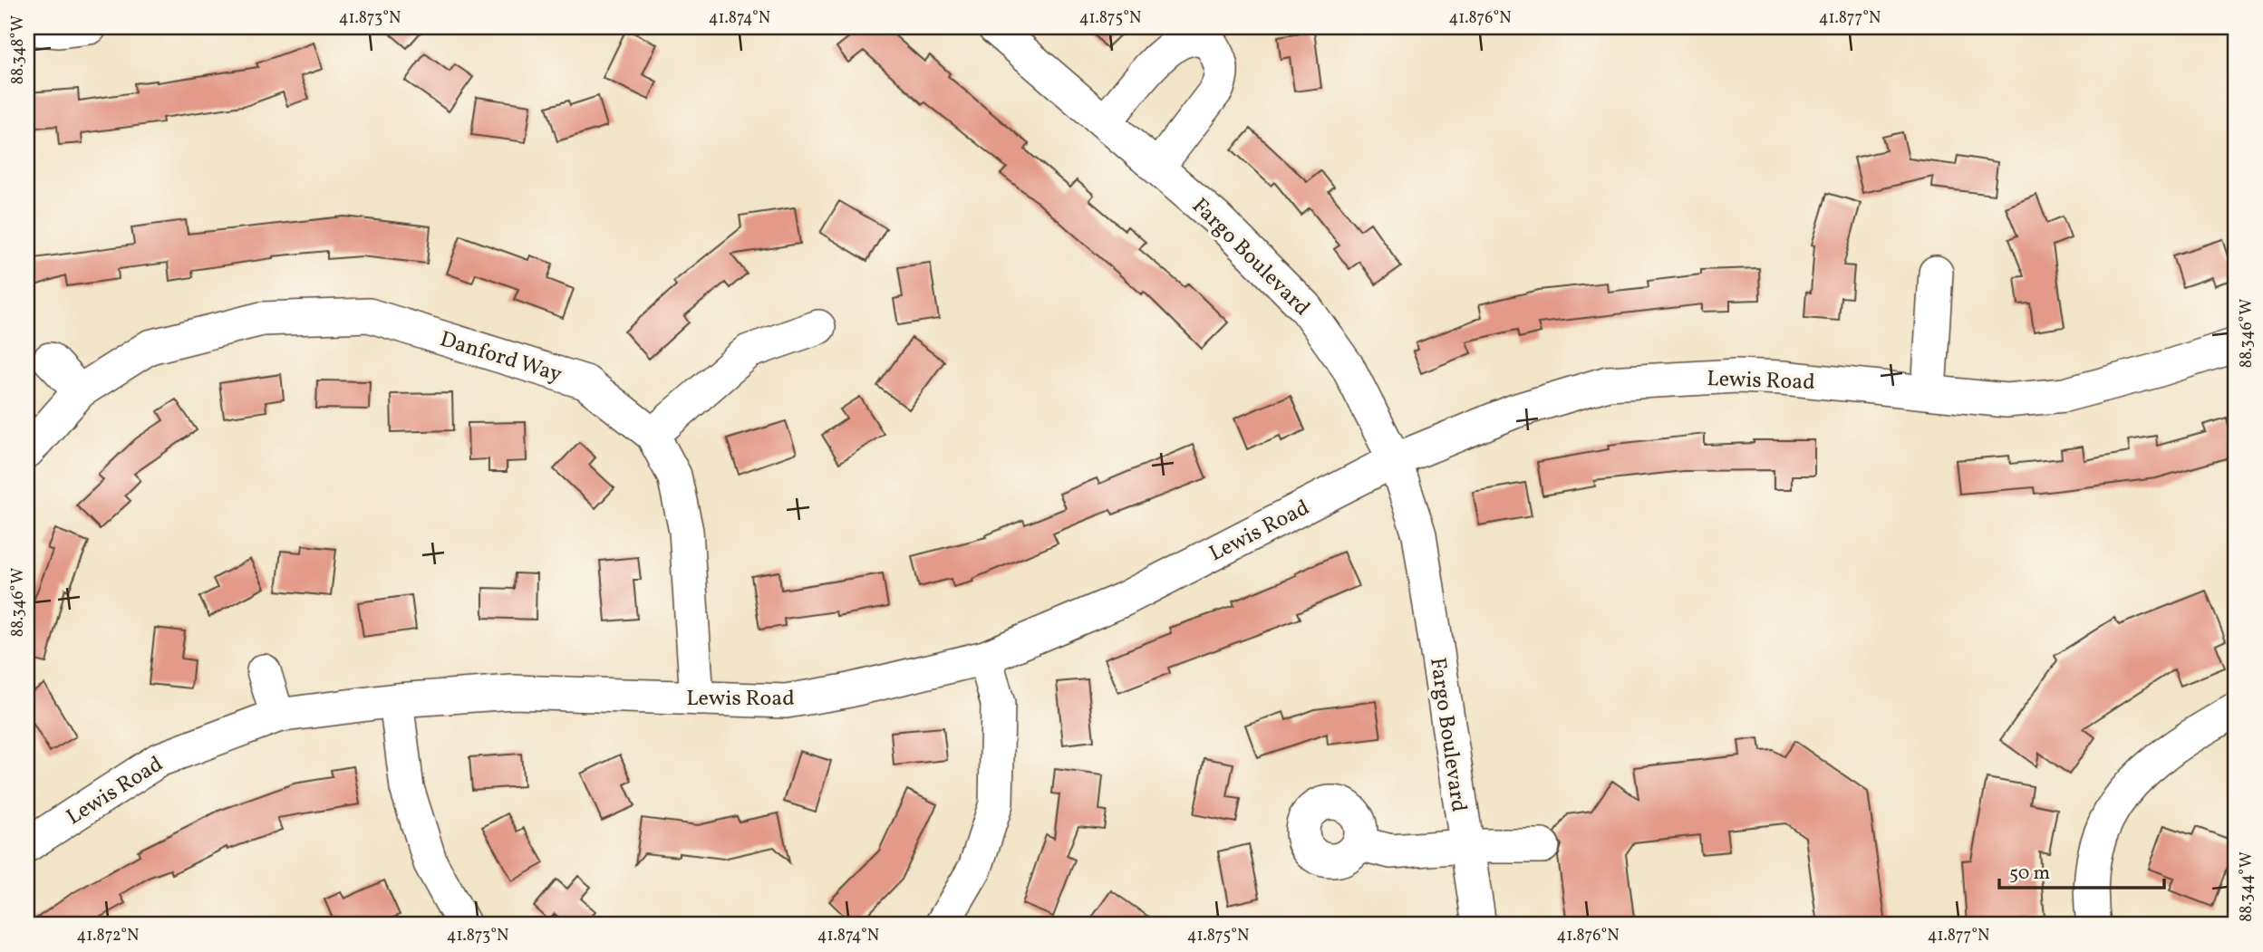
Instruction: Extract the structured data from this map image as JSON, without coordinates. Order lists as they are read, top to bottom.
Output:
{
  "streets": {
    "street": ["Fargo Boulevard", "Danford Way", "Lewis Road"]
  },
  "crossings": [
    ["Fargo Boulevard", "Lewis Road"],
    ["Danford Way", "Lewis Road"]
  ],
  "scale_bar": "50 m",
  "coordinates": [
    "41.873°N",
    "41.874°N",
    "41.875°N",
    "41.876°N",
    "41.877°N",
    "88.348°W",
    "88.346°W",
    "88.344°W",
    "41.872°N"
  ]
}
